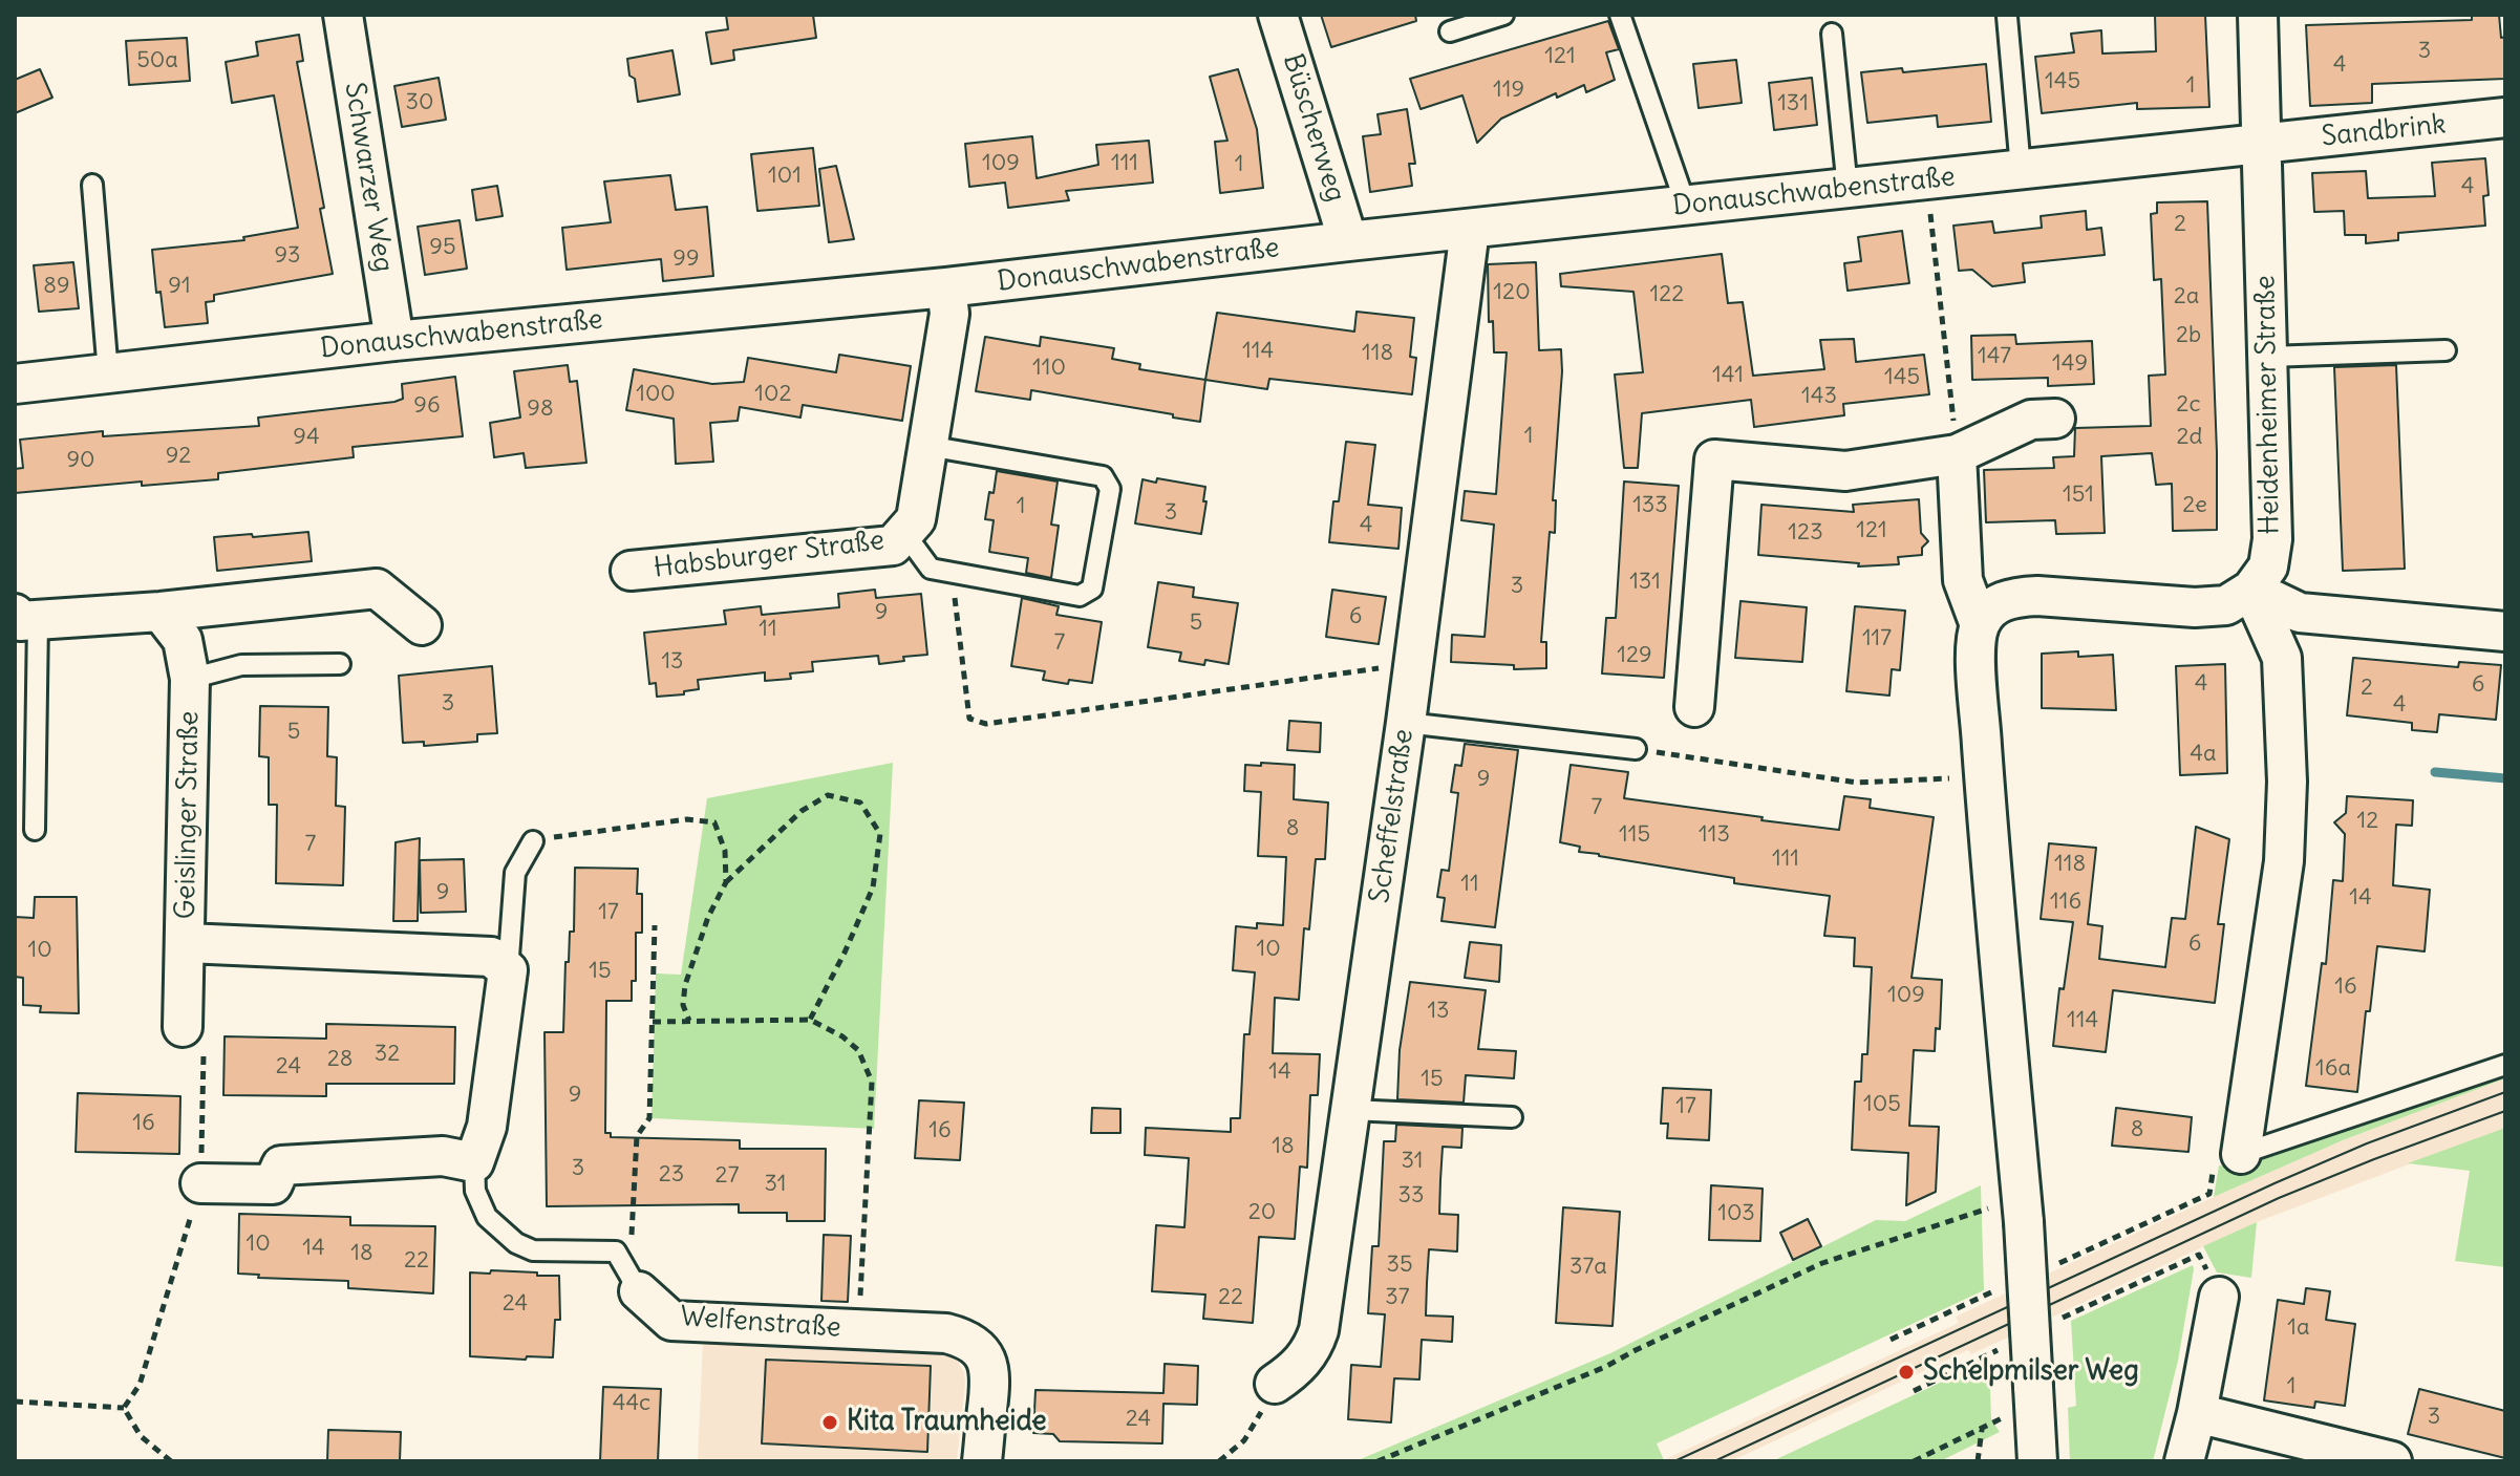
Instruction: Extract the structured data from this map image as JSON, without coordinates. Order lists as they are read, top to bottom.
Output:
{
  "streets": {
    "street": [
      "Büscherweg",
      "Sandbrink",
      "Schwarzer Weg",
      "Donauschwabenstraße",
      "Heidenheimer Straße",
      "Habsburger Straße",
      "Geislinger Straße",
      "Scheffelstraße",
      "Welfenstraße"
    ]
  },
  "crossings": [
    ["Büscherweg", "Donauschwabenstraße"],
    ["Sandbrink", "Donauschwabenstraße"],
    ["Sandbrink", "Heidenheimer Straße"],
    ["Schwarzer Weg", "Donauschwabenstraße"],
    ["Donauschwabenstraße", "Heidenheimer Straße"],
    ["Donauschwabenstraße", "Habsburger Straße"],
    ["Donauschwabenstraße", "Scheffelstraße"]
  ],
  "places": ["Schelpmilser Weg", "Kita Traumheide"],
  "house_numbers": [
    "3",
    "121",
    "50a",
    "4",
    "145",
    "1",
    "119",
    "30",
    "131",
    "109",
    "111",
    "1",
    "101",
    "4",
    "2",
    "95",
    "93",
    "99",
    "89",
    "91",
    "120",
    "122",
    "2a",
    "2b",
    "114",
    "118",
    "147",
    "149",
    "110",
    "141",
    "145",
    "100",
    "102",
    "143",
    "2c",
    "96",
    "98",
    "1",
    "94",
    "2d",
    "92",
    "90",
    "151",
    "133",
    "2e",
    "1",
    "3",
    "4",
    "121",
    "123",
    "131",
    "3",
    "9",
    "6",
    "5",
    "11",
    "117",
    "7",
    "129",
    "13",
    "4",
    "6",
    "2",
    "3",
    "4",
    "5",
    "4a",
    "9",
    "7",
    "12",
    "8",
    "115",
    "113",
    "7",
    "111",
    "118",
    "11",
    "9",
    "14",
    "116",
    "17",
    "6",
    "10",
    "10",
    "15",
    "16",
    "109",
    "13",
    "114",
    "32",
    "28",
    "24",
    "16a",
    "14",
    "15",
    "9",
    "105",
    "17",
    "16",
    "8",
    "16",
    "18",
    "31",
    "3",
    "23",
    "27",
    "31",
    "33",
    "20",
    "103",
    "10",
    "14",
    "18",
    "22",
    "35",
    "37a",
    "22",
    "37",
    "24",
    "1a",
    "1",
    "44c",
    "3",
    "24"
  ]
}
